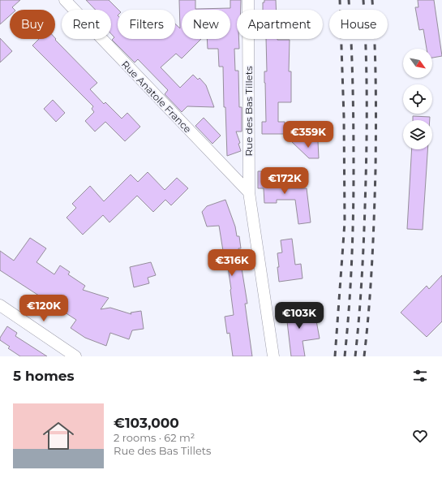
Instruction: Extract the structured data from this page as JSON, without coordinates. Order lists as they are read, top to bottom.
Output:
{
  "streets": {
    "street": ["Rue Anatole France", "Rue des Bas Tillets"]
  },
  "crossings": [
    ["Rue Anatole France", "Rue des Bas Tillets"]
  ],
  "north": "bottom right",
  "page": {
    "chip": [
      "Buy",
      "Rent",
      "Filters",
      "New",
      "Apartment",
      "House"
    ],
    "price": [
      "€359K",
      "€172K",
      "€316K",
      "€120K",
      "€103K"
    ],
    "heading": "5 homes",
    "list": [
      {
        "name": "€103,000",
        "note": "2 rooms · 62 m² · Rue des Bas Tillets"
      }
    ]
  }
}
